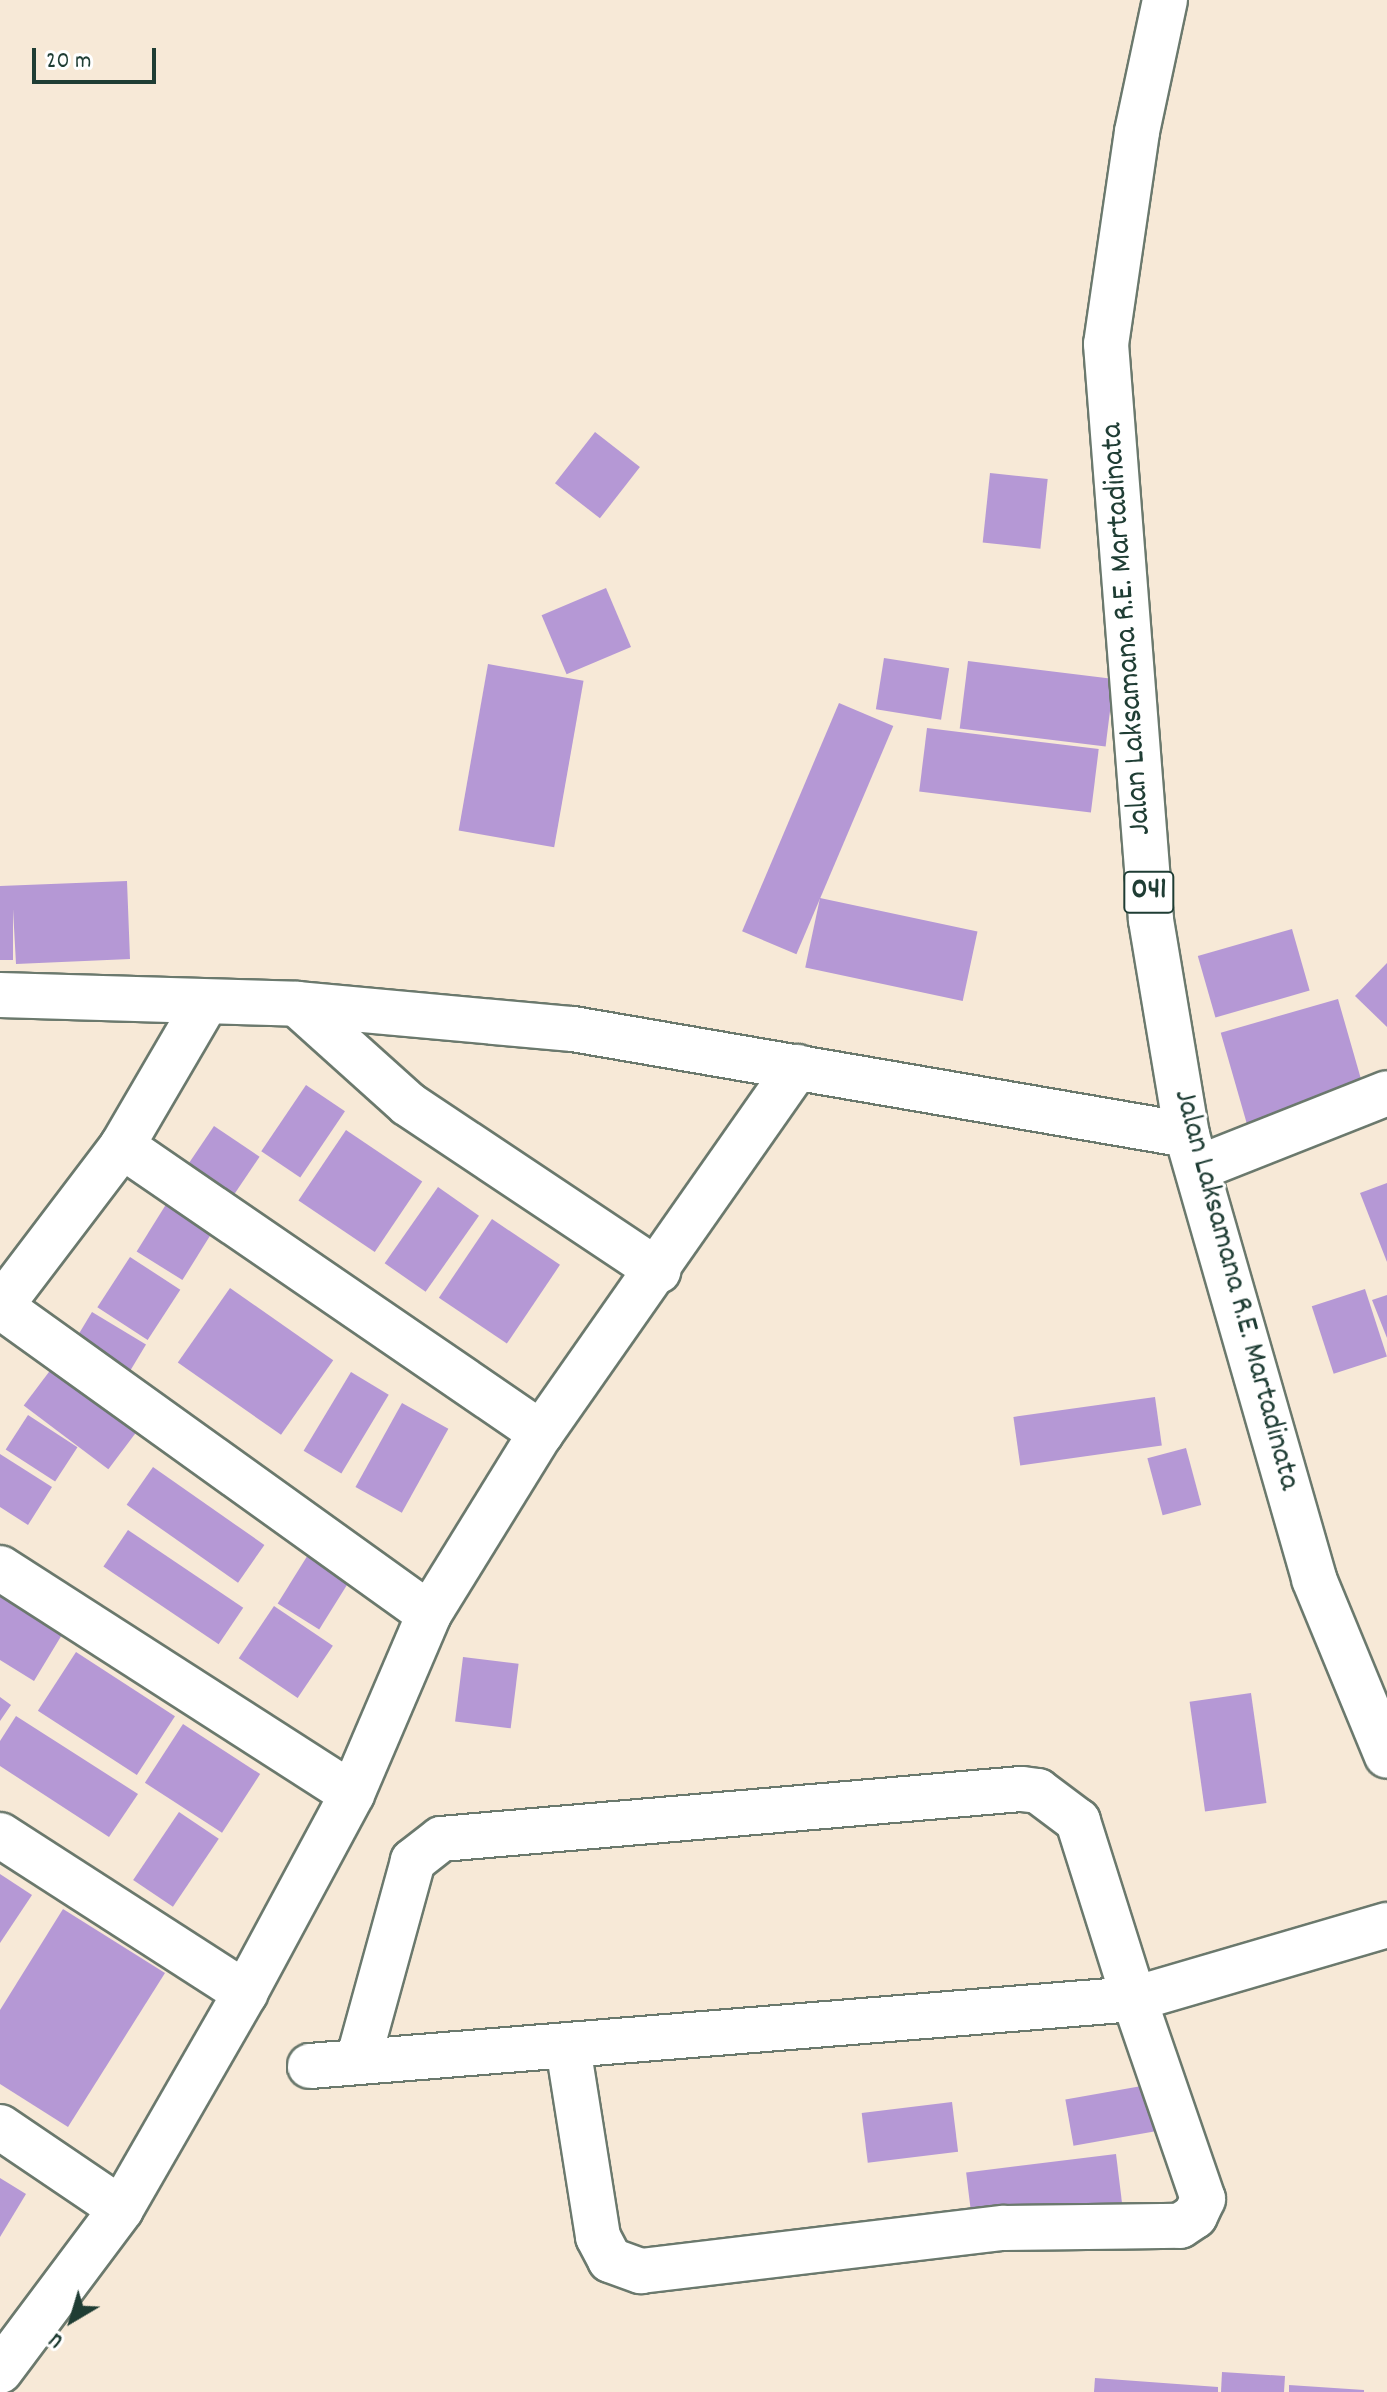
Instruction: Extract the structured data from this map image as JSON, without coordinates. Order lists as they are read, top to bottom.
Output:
{
  "streets": {
    "street": ["Jalan Laksamana R.E. Martadinata", "041"]
  },
  "scale_bar": "20 m",
  "north": "bottom left"
}
